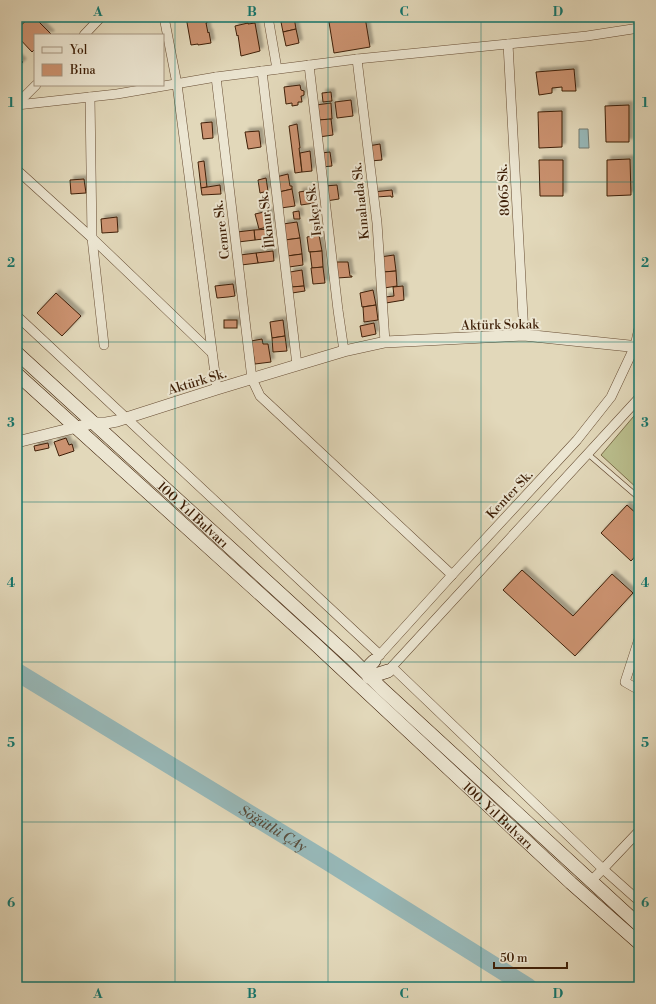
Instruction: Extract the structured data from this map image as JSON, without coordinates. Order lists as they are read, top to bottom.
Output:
{
  "streets": {
    "main road": ["100. Yıl Bulvarı"],
    "street": [
      "8065 Sk.",
      "Kınalıada Sk.",
      "Işıkçı Sk.",
      "İlknur Sk.",
      "Cemre Sk.",
      "Aktürk Sokak",
      "Aktürk Sk.",
      "Kenter Sk."
    ]
  },
  "crossings": [
    ["8065 Sk.", "Aktürk Sokak"],
    ["Kınalıada Sk.", "Aktürk Sokak"],
    ["Kınalıada Sk.", "Aktürk Sk."],
    ["Işıkçı Sk.", "Aktürk Sk."],
    ["İlknur Sk.", "Aktürk Sk."],
    ["Cemre Sk.", "Aktürk Sk."],
    ["Cemre Sk.", "Kenter Sk."],
    ["Aktürk Sokak", "Aktürk Sk."],
    ["Aktürk Sokak", "Kenter Sk."],
    ["Aktürk Sk.", "100. Yıl Bulvarı"]
  ],
  "water": ["Söğütlü ÇAy"],
  "legend": ["Yol", "Bina"],
  "scale_bar": "50 m",
  "grid": {
    "columns": [
      "A",
      "B",
      "C",
      "D"
    ],
    "rows": [
      "1",
      "2",
      "3",
      "4",
      "5",
      "6"
    ]
  }
}
